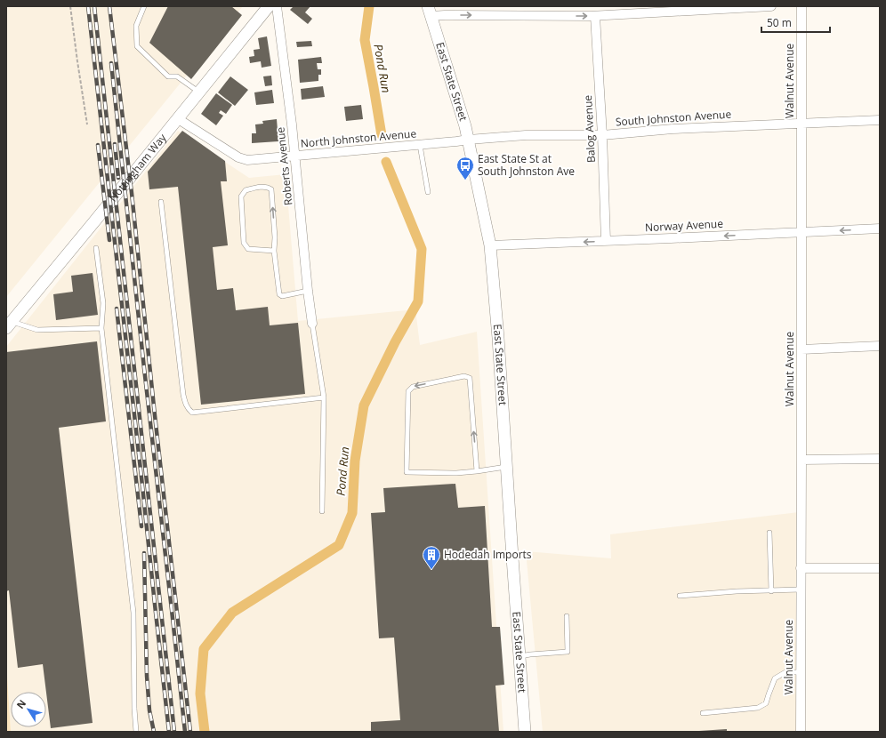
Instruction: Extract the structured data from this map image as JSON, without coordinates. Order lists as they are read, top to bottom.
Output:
{
  "streets": {
    "street": [
      "Walnut Avenue",
      "East State Street",
      "South Johnston Avenue",
      "Balog Avenue",
      "North Johnston Avenue",
      "Roberts Avenue",
      "Nottingham Way",
      "Norway Avenue"
    ]
  },
  "crossings": [
    ["Walnut Avenue", "South Johnston Avenue"],
    ["Walnut Avenue", "Norway Avenue"],
    ["East State Street", "South Johnston Avenue"],
    ["East State Street", "North Johnston Avenue"],
    ["East State Street", "Norway Avenue"],
    ["South Johnston Avenue", "Balog Avenue"],
    ["South Johnston Avenue", "North Johnston Avenue"],
    ["Balog Avenue", "Norway Avenue"],
    ["North Johnston Avenue", "Roberts Avenue"],
    ["North Johnston Avenue", "Nottingham Way"]
  ],
  "one_way": ["Norway Avenue"],
  "water": ["Pond Run"],
  "places": {
    "bus stop": ["East State St at South Johnston Ave"],
    "building": ["Hodedah Imports"]
  },
  "scale_bar": "50 m",
  "north": "top left"
}
